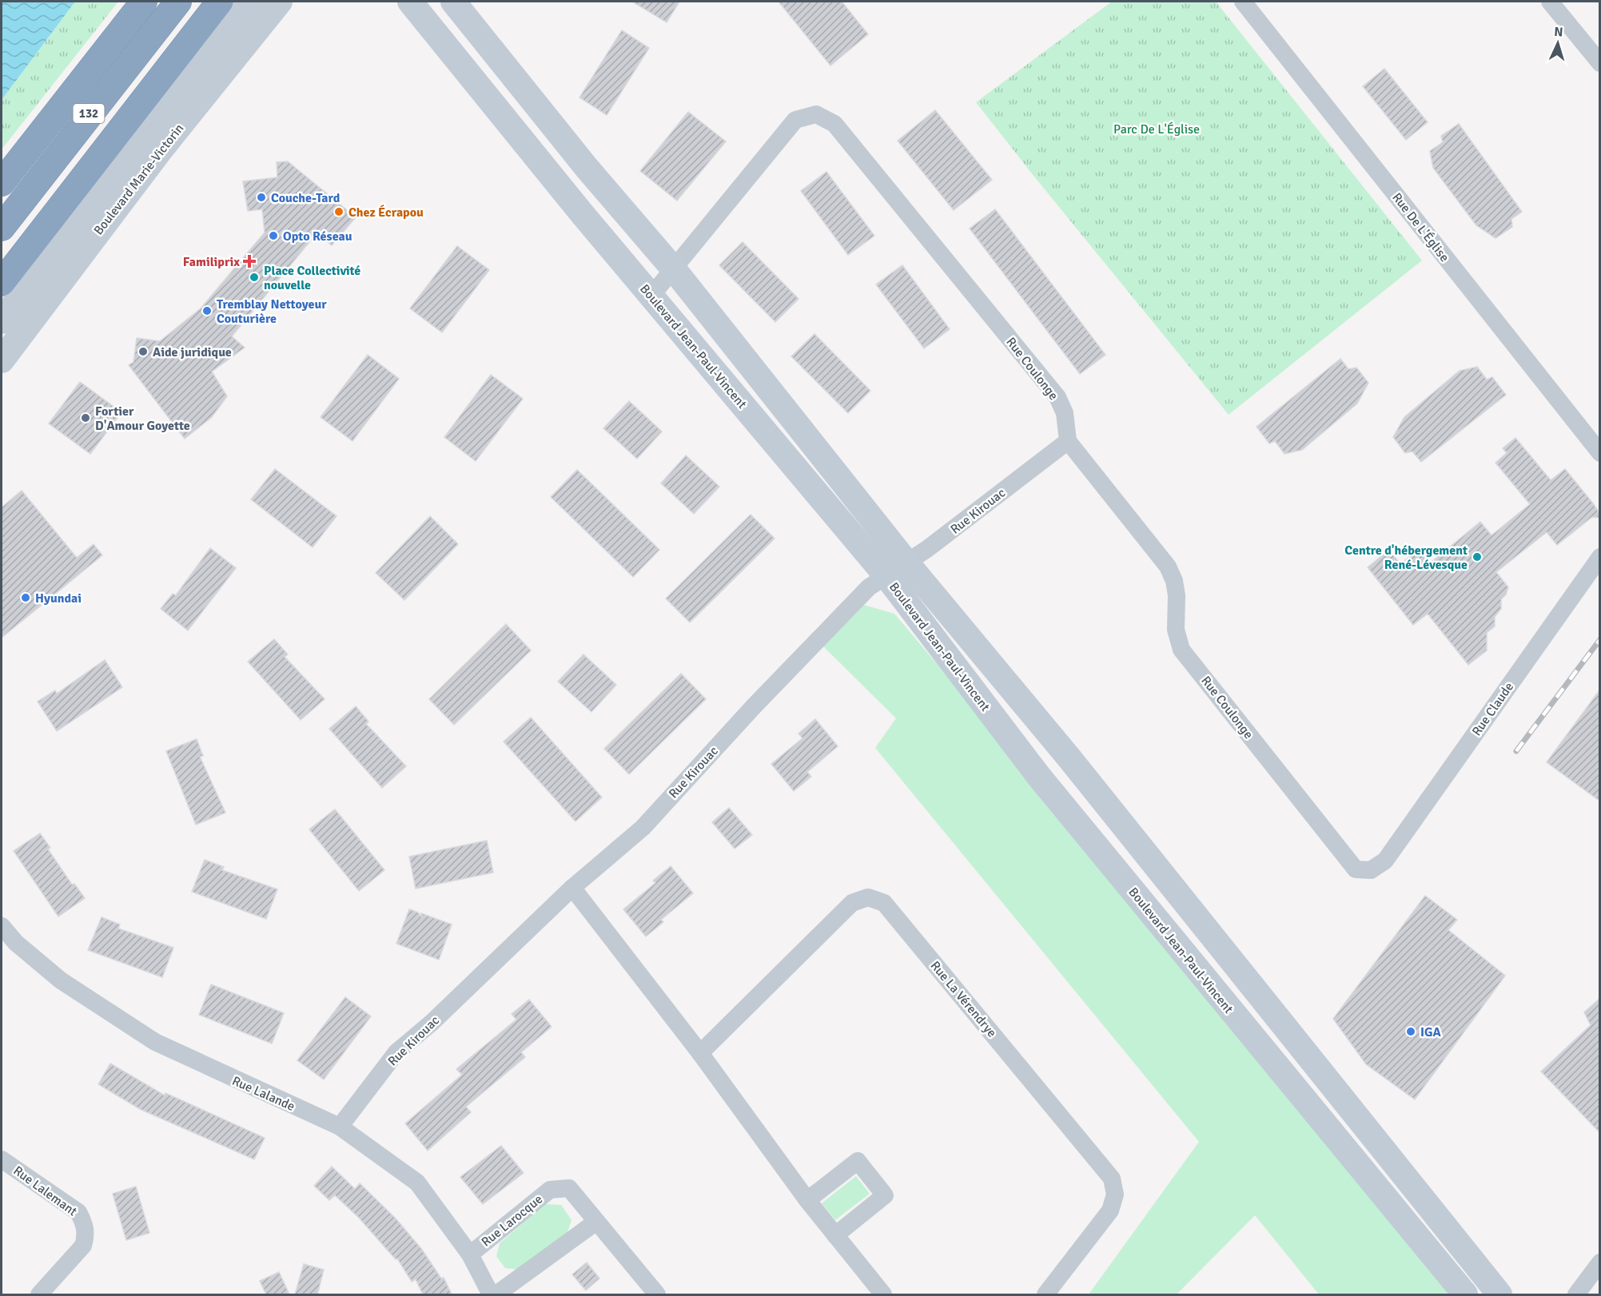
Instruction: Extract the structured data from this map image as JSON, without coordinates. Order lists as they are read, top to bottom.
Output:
{
  "streets": {
    "highway": ["132"],
    "street": [
      "Boulevard Marie-Victorin",
      "Rue De L'Église",
      "Boulevard Jean-Paul-Vincent",
      "Rue Coulonge",
      "Rue Kirouac",
      "Rue Claude",
      "Rue La Vérendrye",
      "Rue Lalande",
      "Rue Lalemant",
      "Rue Larocque"
    ]
  },
  "crossings": [
    ["Boulevard Jean-Paul-Vincent", "Rue Coulonge"],
    ["Boulevard Jean-Paul-Vincent", "Rue Kirouac"],
    ["Rue Coulonge", "Rue Kirouac"],
    ["Rue Coulonge", "Rue Claude"],
    ["Rue Kirouac", "Rue Lalande"],
    ["Rue Lalande", "Rue Larocque"]
  ],
  "parks": ["Parc De L'Église"],
  "places": {
    "other": [
      "Couche-Tard",
      "Chez Écrapou",
      "Opto Réseau",
      "Place Collectivité nouvelle",
      "Tremblay Nettoyeur Couturière",
      "Aide juridique",
      "Fortier D'Amour Goyette",
      "Centre d'hébergement René-Lévesque",
      "Hyundai",
      "IGA"
    ],
    "health": ["Familiprix"]
  },
  "north": "top"
}
